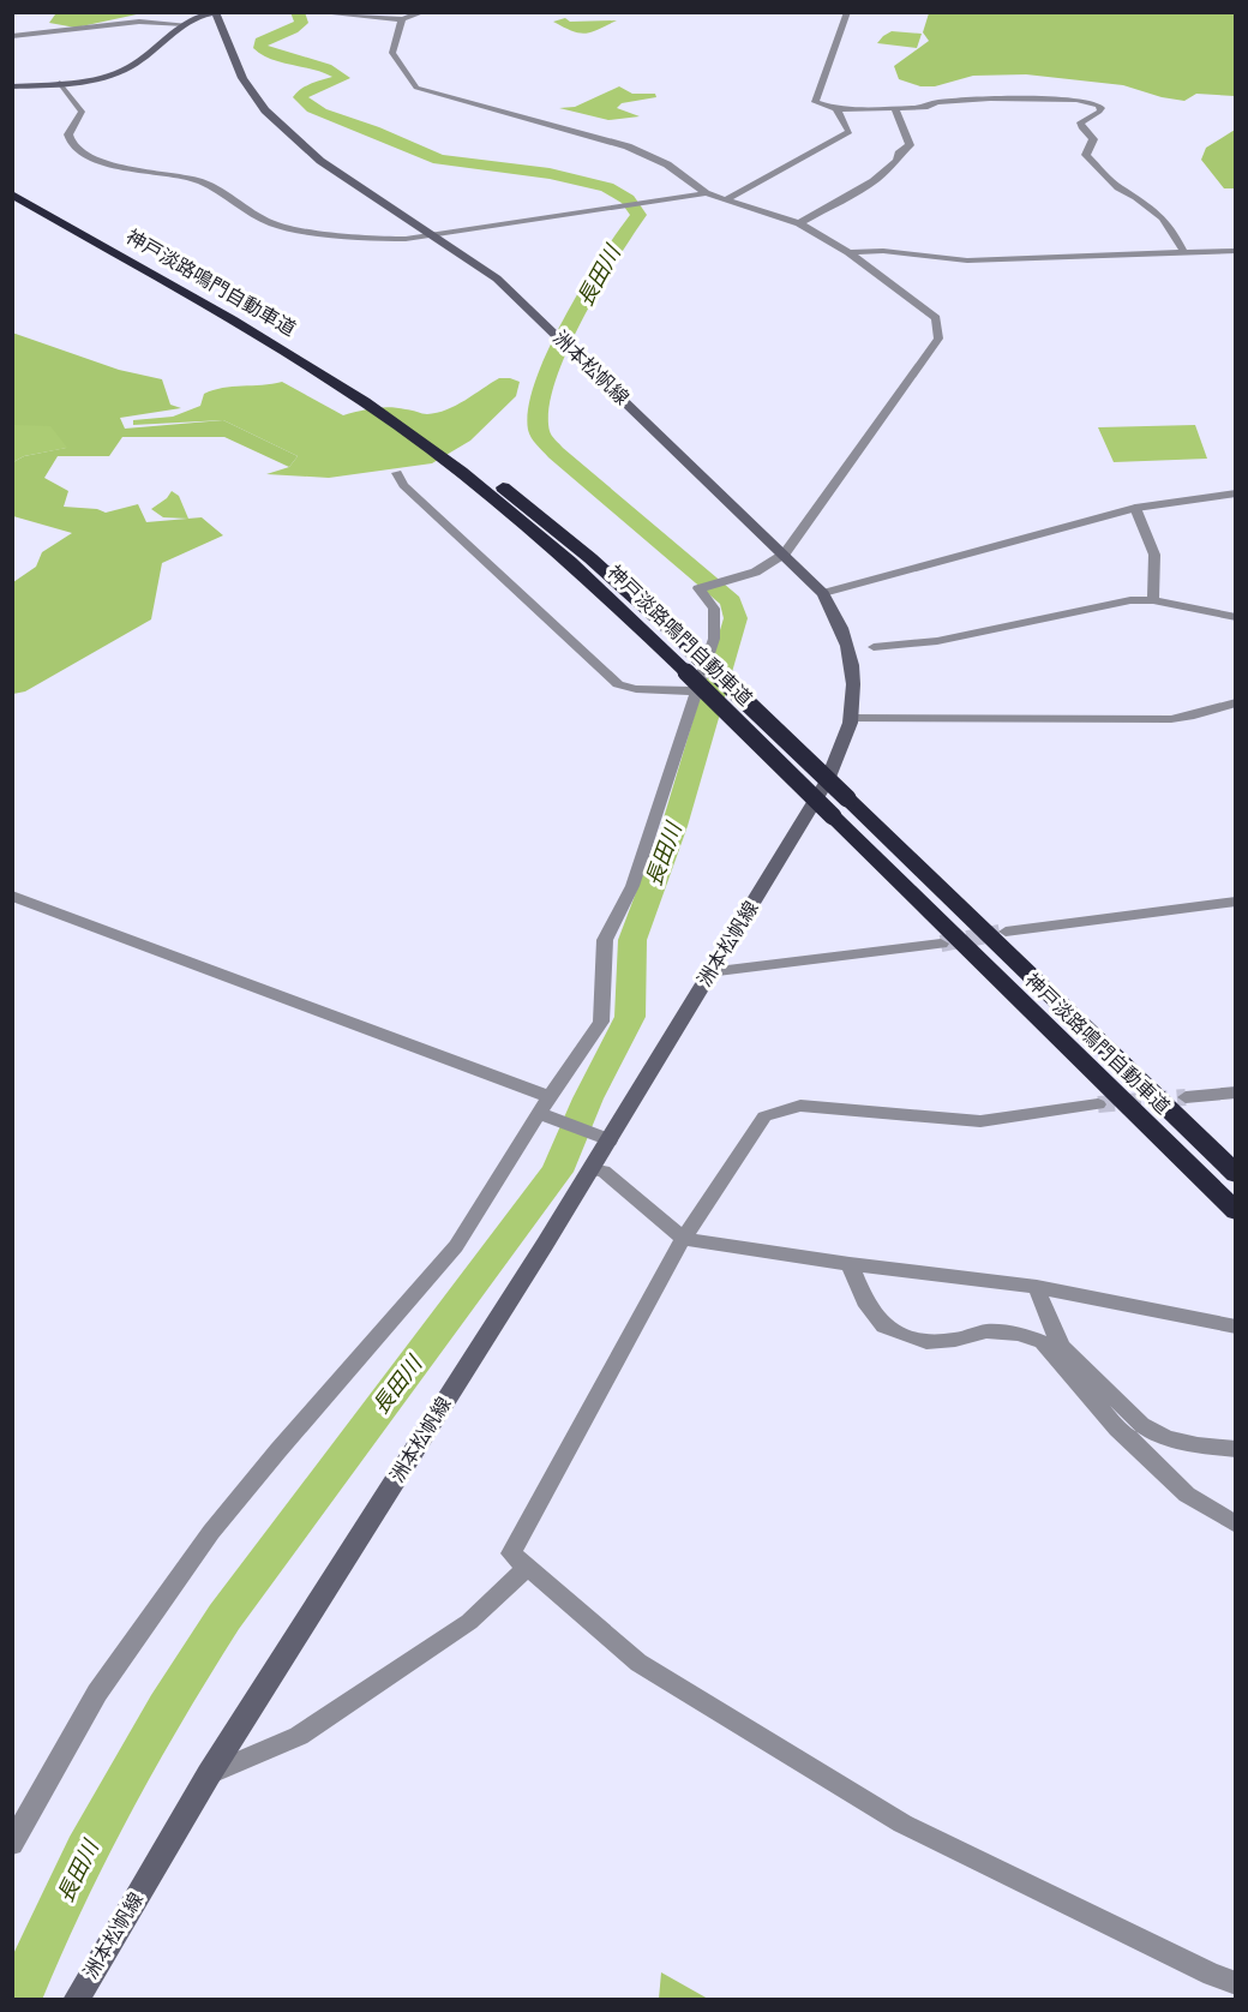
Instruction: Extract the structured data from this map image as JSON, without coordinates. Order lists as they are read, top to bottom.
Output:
{
  "streets": {
    "highway": ["神戸淡路鳴門自動車道"],
    "main road": ["洲本松帆線"]
  },
  "water": ["長田川"]
}
